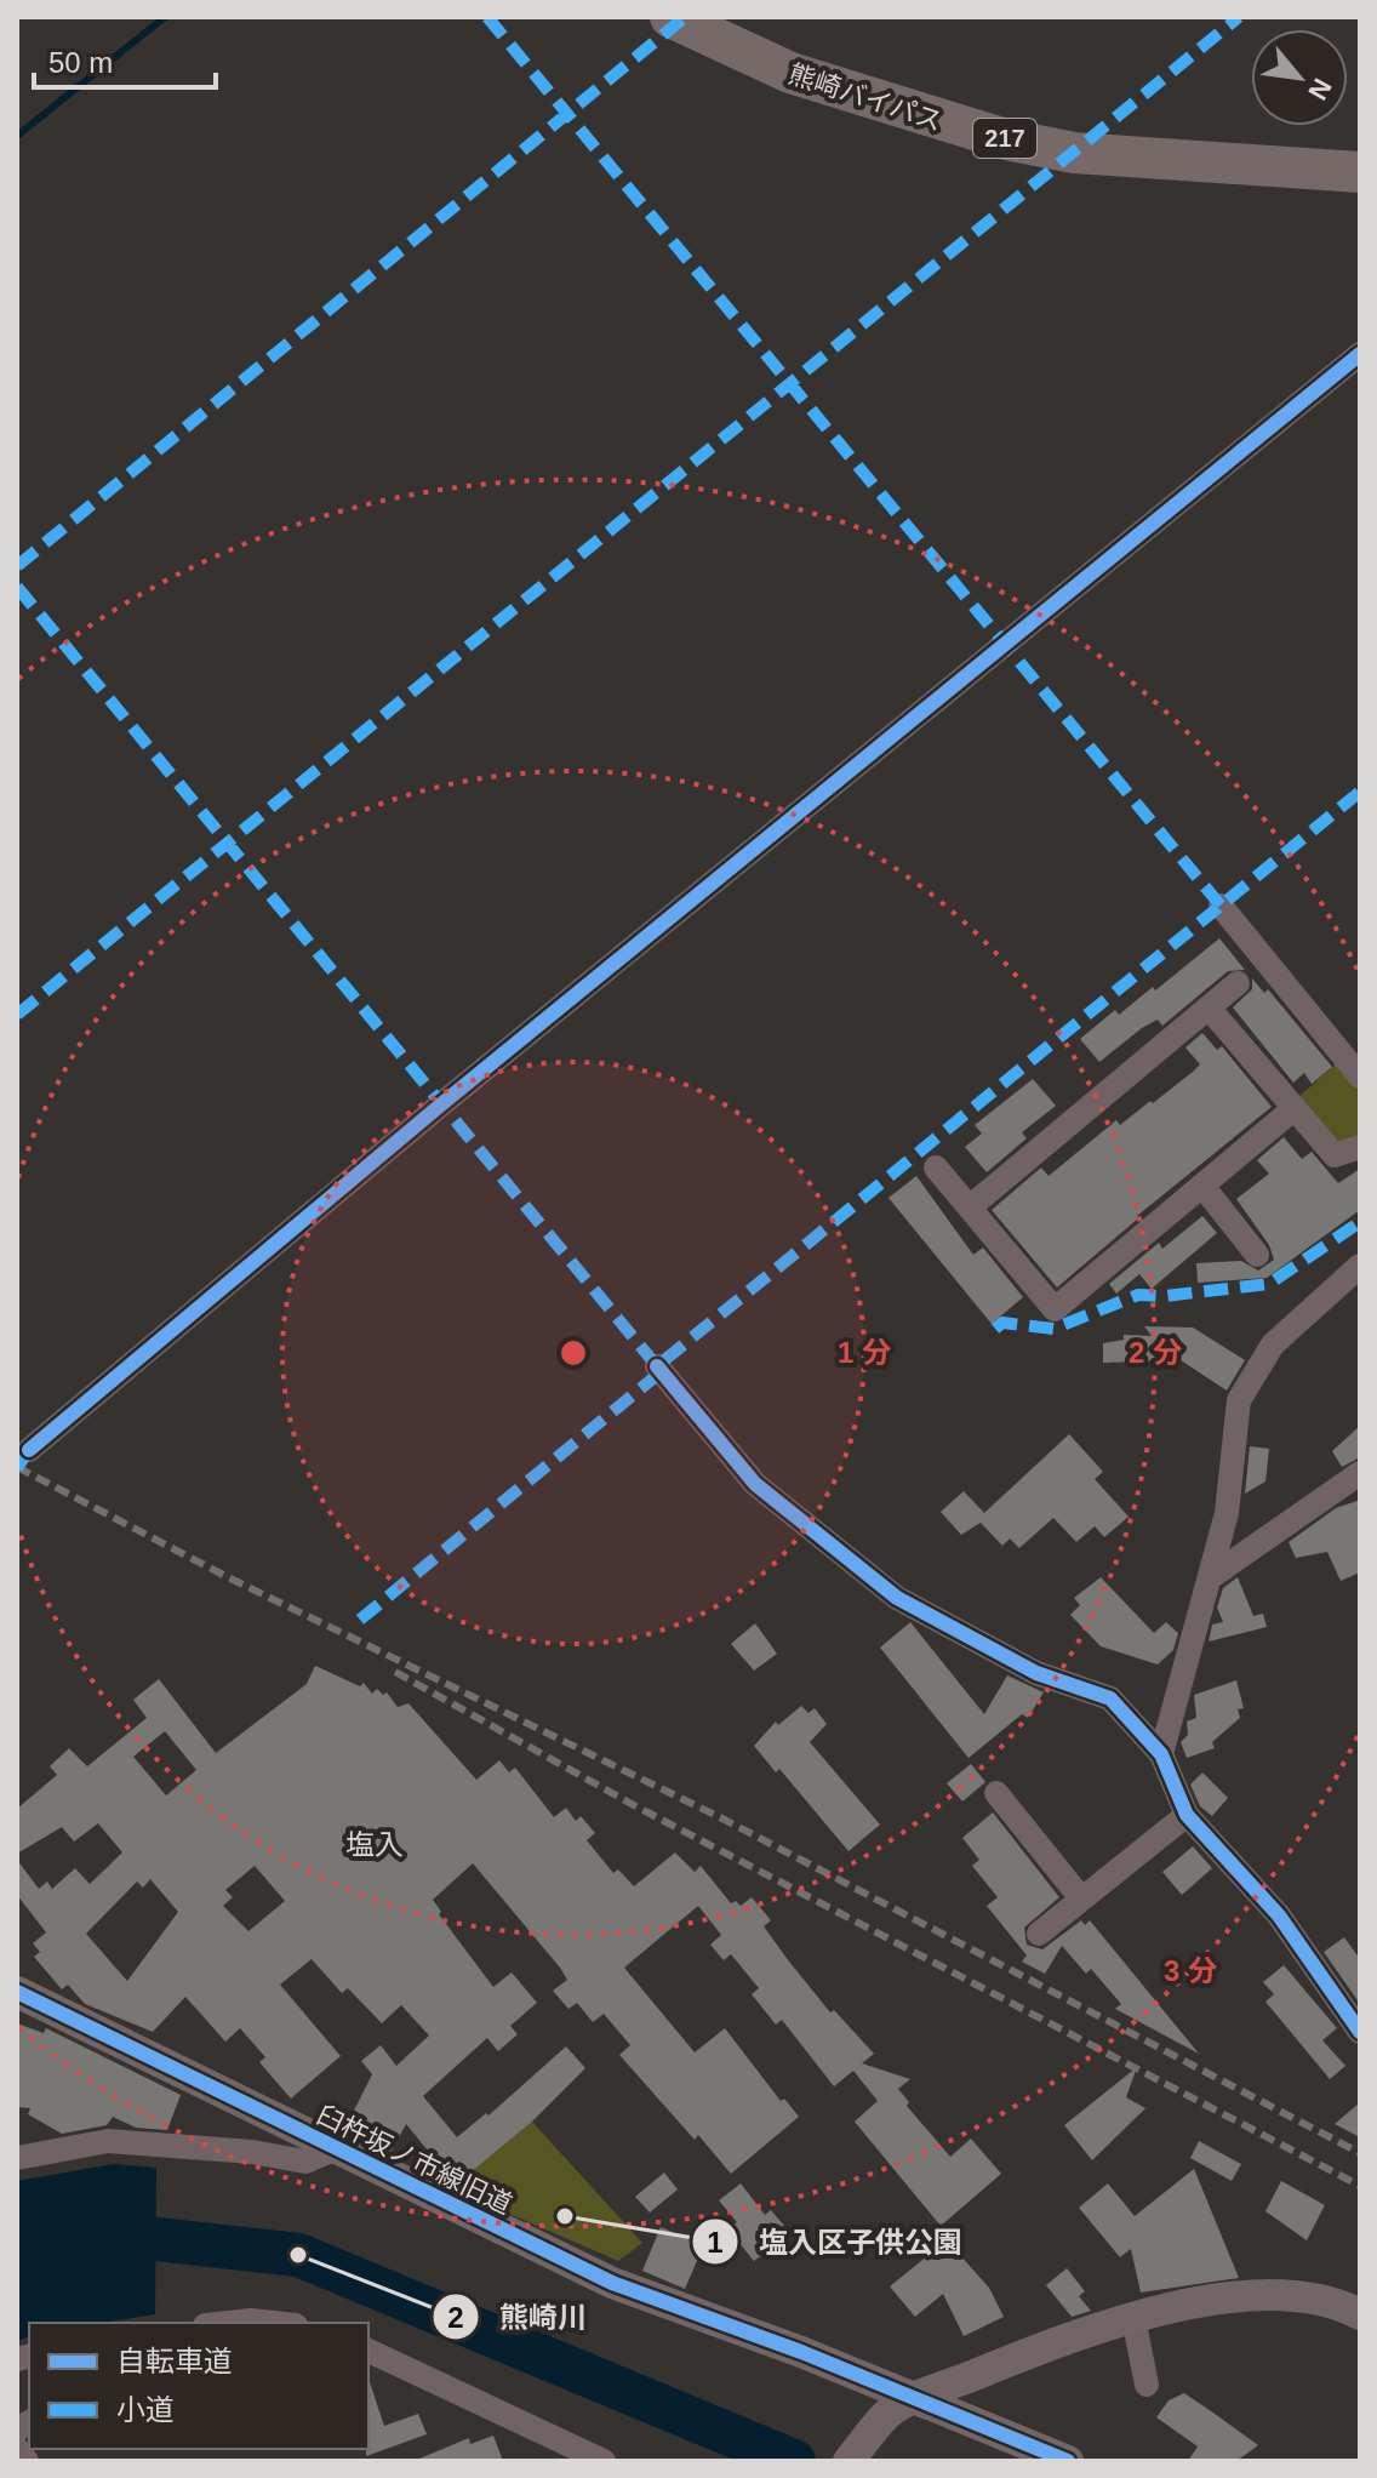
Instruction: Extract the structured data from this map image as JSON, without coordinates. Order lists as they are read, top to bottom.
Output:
{
  "streets": {
    "highway": ["熊崎バイパス", "217"],
    "street": ["臼杵坂ノ市線旧道"]
  },
  "districts": ["塩入"],
  "places": ["塩入区子供公園", "熊崎川"],
  "legend": ["自転車道", "小道"],
  "scale_bar": "50 m",
  "north": "bottom right",
  "rings": ["1 分", "2 分", "3 分"]
}
